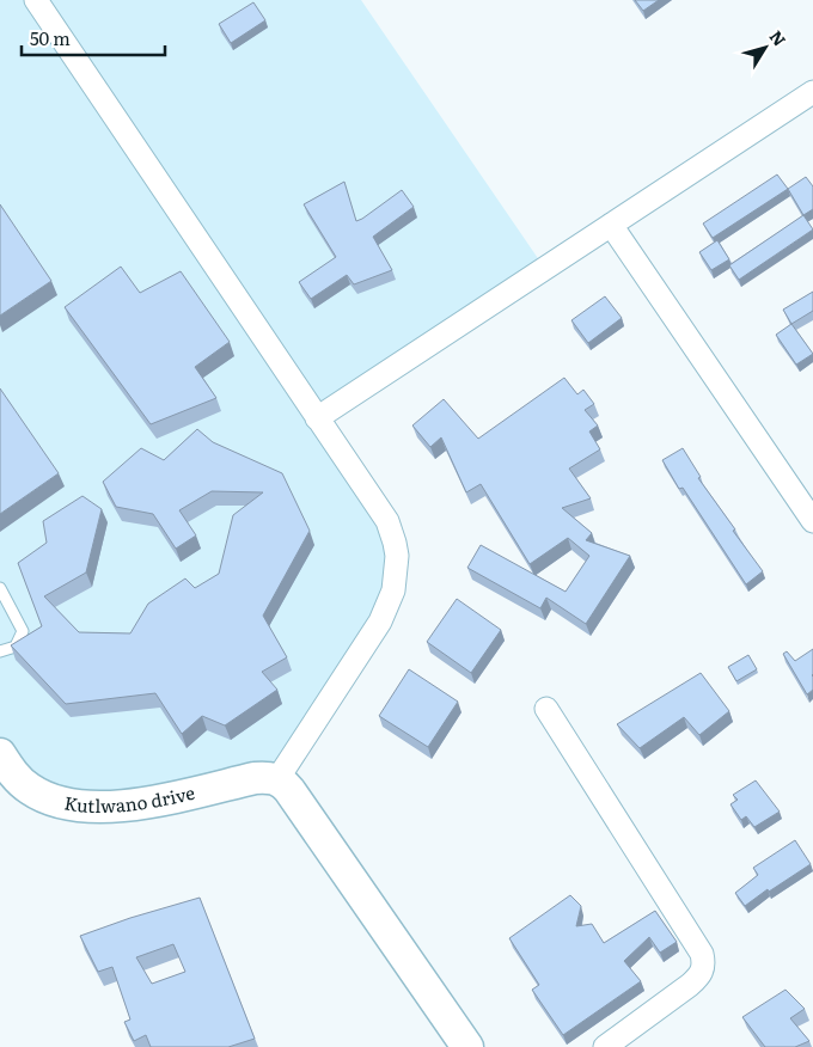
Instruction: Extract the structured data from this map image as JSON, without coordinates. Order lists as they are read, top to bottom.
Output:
{
  "streets": {
    "street": ["Kutlwano drive"]
  },
  "scale_bar": "50 m",
  "north": "top right"
}
